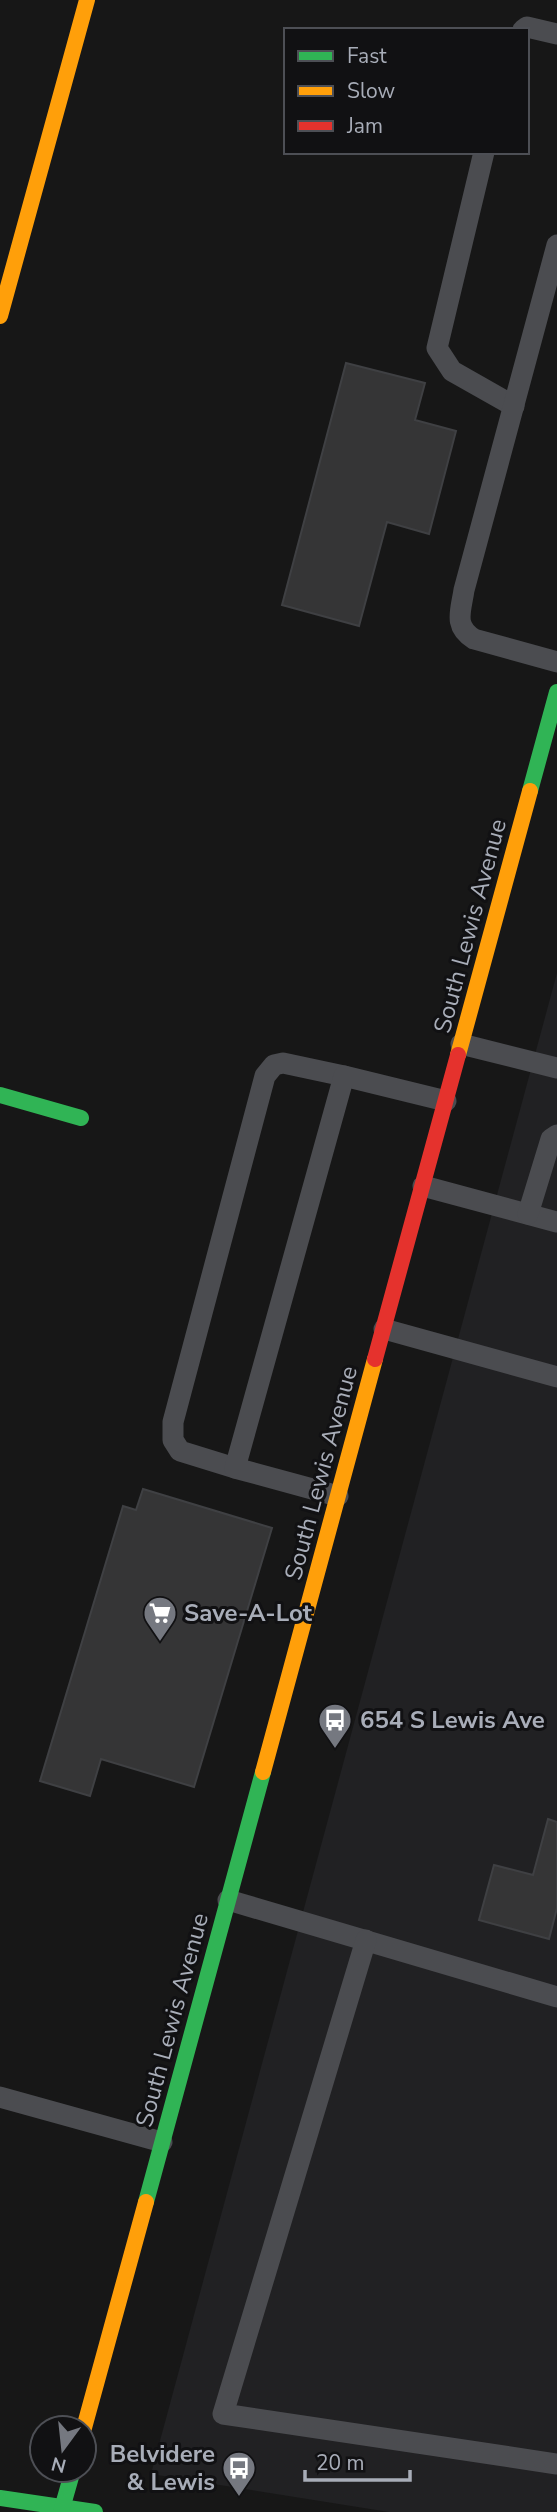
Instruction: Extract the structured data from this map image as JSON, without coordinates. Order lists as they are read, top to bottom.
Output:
{
  "streets": {
    "main road": ["South Lewis Avenue"]
  },
  "places": {
    "supermarket": ["Save-A-Lot"],
    "bus stop": ["654 S Lewis Ave", "Belvidere & Lewis"]
  },
  "legend": ["Fast", "Slow", "Jam"],
  "scale_bar": "20 m",
  "north": "bottom"
}
